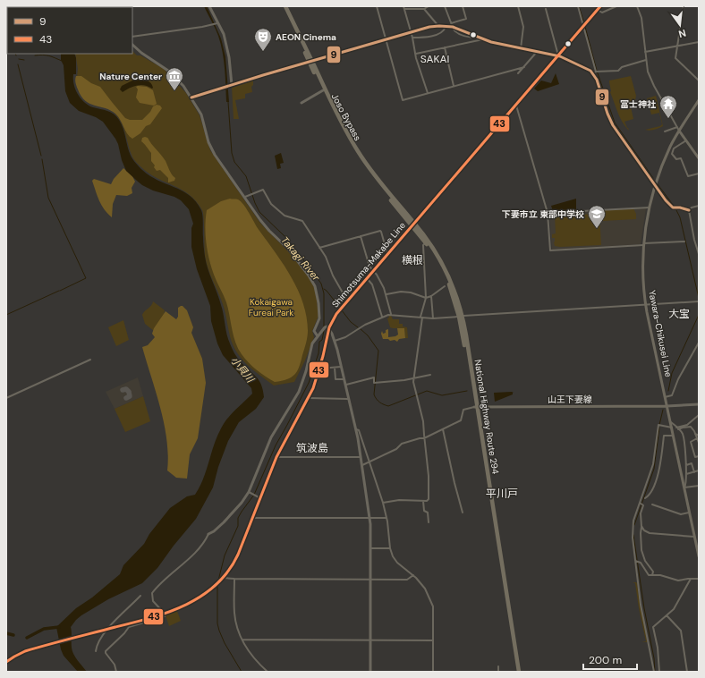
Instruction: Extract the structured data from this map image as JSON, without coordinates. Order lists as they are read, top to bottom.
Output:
{
  "streets": {
    "highway": ["Joso Bypass", "National Highway Route 294"],
    "main road": ["Shimotsuma-Makabe Line", "Yawara-Chikusei Line", "山王下妻線"]
  },
  "crossings": [
    ["Joso Bypass", "Shimotsuma-Makabe Line"],
    ["Joso Bypass", "National Highway Route 294"],
    ["Shimotsuma-Makabe Line", "National Highway Route 294"],
    ["Yawara-Chikusei Line", "山王下妻線"],
    ["山王下妻線", "National Highway Route 294"]
  ],
  "districts": [
    "SAKAI",
    "横根",
    "大宝",
    "筑波島",
    "平川戸"
  ],
  "water": ["Takagi River", "小貝川"],
  "parks": ["Kokaigawa Fureai Park"],
  "places": {
    "theatre": ["AEON Cinema"],
    "museum": ["Nature Center"],
    "temple": ["富士神社"],
    "school or university": ["下妻市立 東部中学校"]
  },
  "lines": ["transit line 43", "transit line 9"],
  "legend": ["9", "43"],
  "scale_bar": "200 m",
  "north": "bottom"
}
